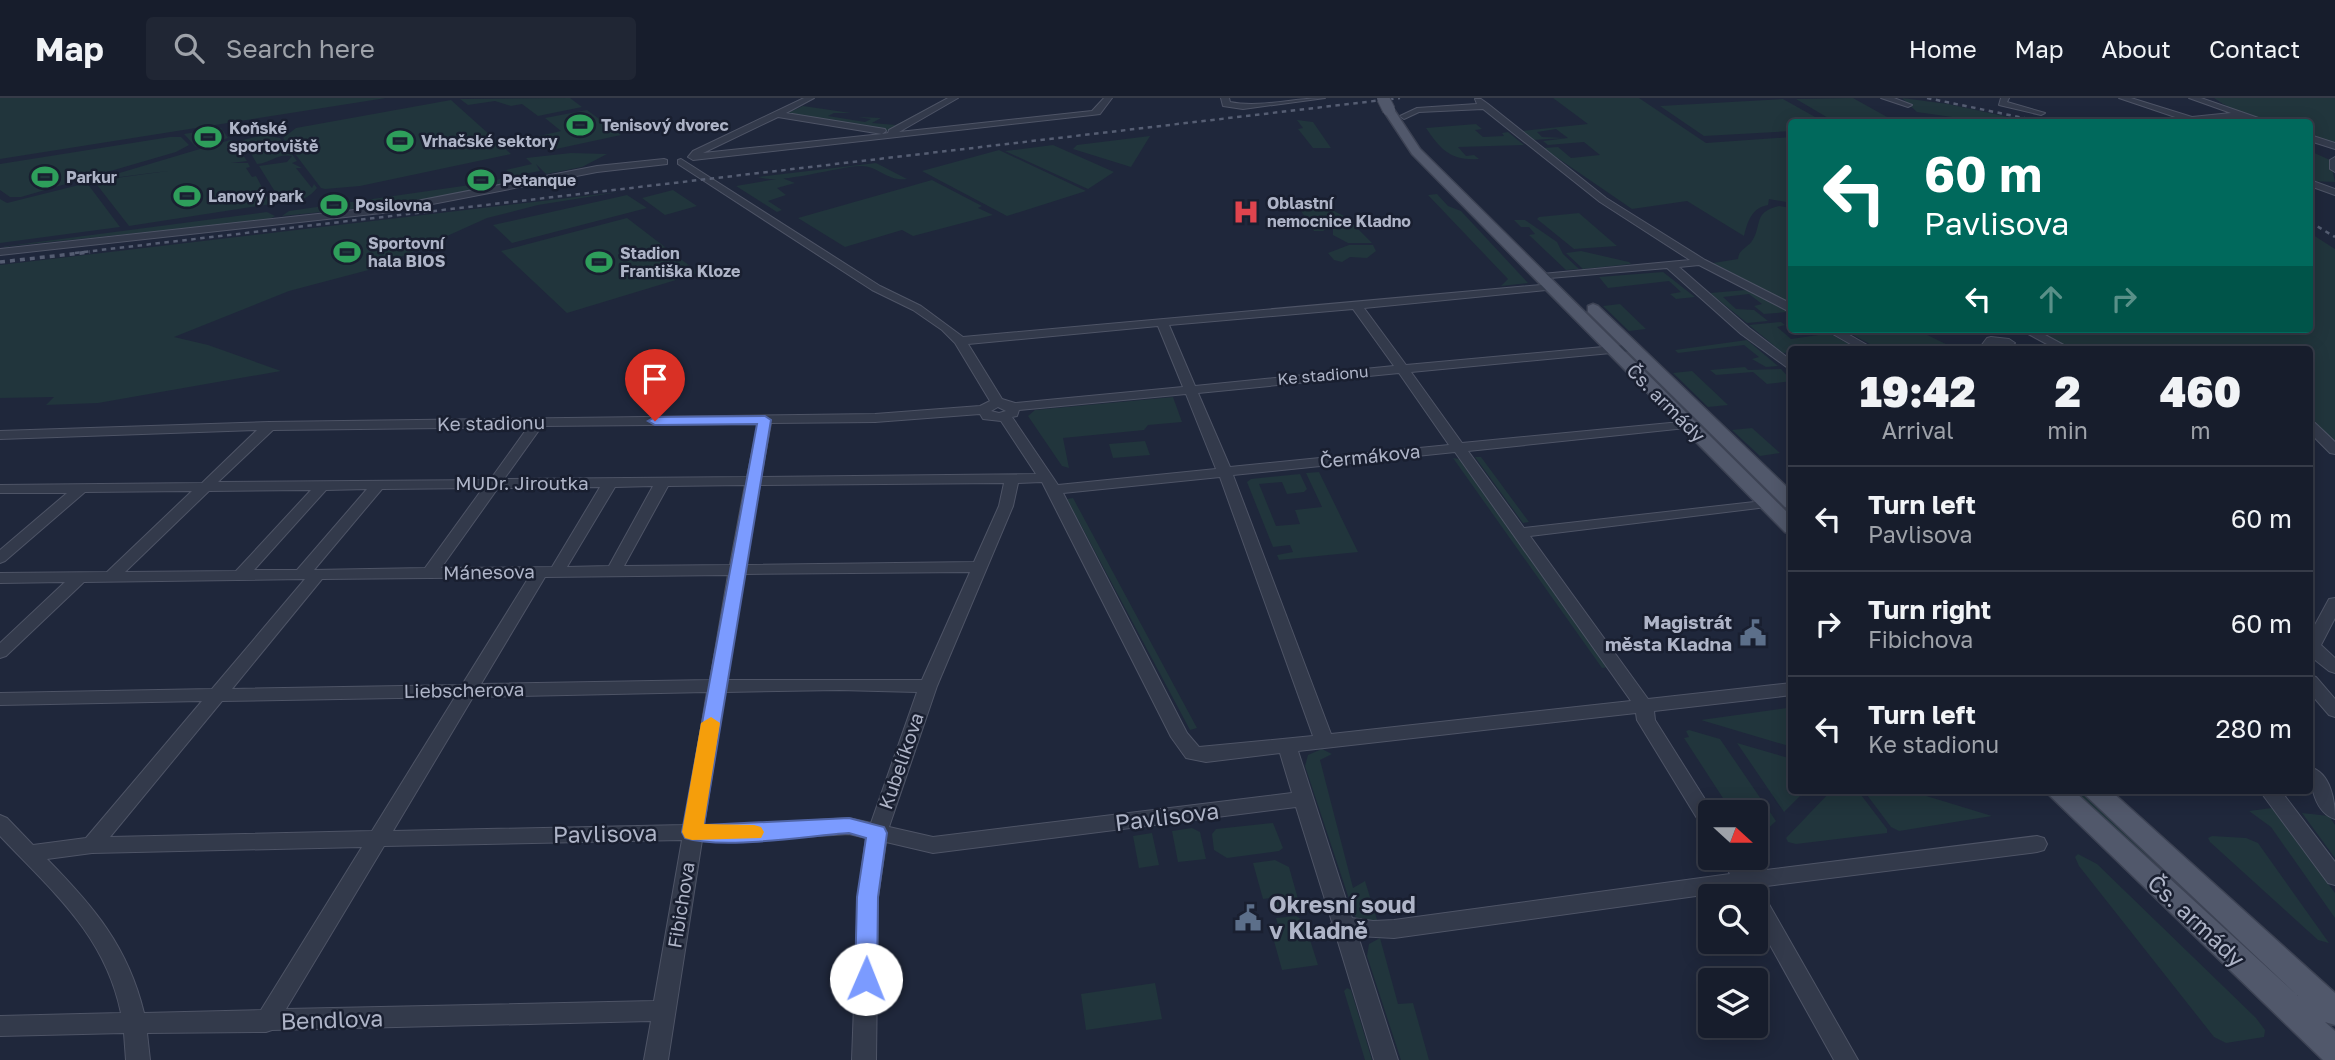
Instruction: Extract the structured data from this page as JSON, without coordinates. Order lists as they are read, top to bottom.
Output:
{
  "streets": {
    "main road": ["Čs. armády"],
    "street": [
      "Ke stadionu",
      "Čermákova",
      "MUDr. Jiroutka",
      "Mánesova",
      "Liebscherova",
      "Kubelíkova",
      "Pavlisova",
      "Fibichova",
      "Bendlova"
    ]
  },
  "crossings": [
    ["Ke stadionu", "Čs. armády"],
    ["Ke stadionu", "Fibichova"],
    ["Čs. armády", "Čermákova"],
    ["Čermákova", "MUDr. Jiroutka"],
    ["MUDr. Jiroutka", "Kubelíkova"],
    ["MUDr. Jiroutka", "Fibichova"],
    ["Mánesova", "Kubelíkova"],
    ["Mánesova", "Fibichova"],
    ["Liebscherova", "Kubelíkova"],
    ["Liebscherova", "Fibichova"],
    ["Kubelíkova", "Pavlisova"],
    ["Pavlisova", "Fibichova"],
    ["Fibichova", "Bendlova"]
  ],
  "places": {
    "sports": [
      "Tenisový dvorec",
      "Koňské sportoviště",
      "Vrhačské sektory",
      "Parkur",
      "Petanque",
      "Lanový park",
      "Posilovna",
      "Sportovní hala BIOS",
      "Stadion Františka Kloze"
    ],
    "hospital": ["Oblastní nemocnice Kladno"],
    "public building": ["Magistrát města Kladna", "Okresní soud v Kladně"]
  },
  "north": "right",
  "page": {
    "header": "Map",
    "search": "Search here",
    "nav": [
      "Home",
      "Map",
      "About",
      "Contact"
    ],
    "turn": ["60 m", "Pavlisova"],
    "eta": [
      "19:42",
      "Arrival",
      "2",
      "min",
      "460",
      "m"
    ],
    "list": [
      {
        "name": "Turn left",
        "note": "Pavlisova",
        "value": "60 m"
      },
      {
        "name": "Turn right",
        "note": "Fibichova",
        "value": "60 m"
      },
      {
        "name": "Turn left",
        "note": "Ke stadionu",
        "value": "280 m"
      }
    ]
  }
}
